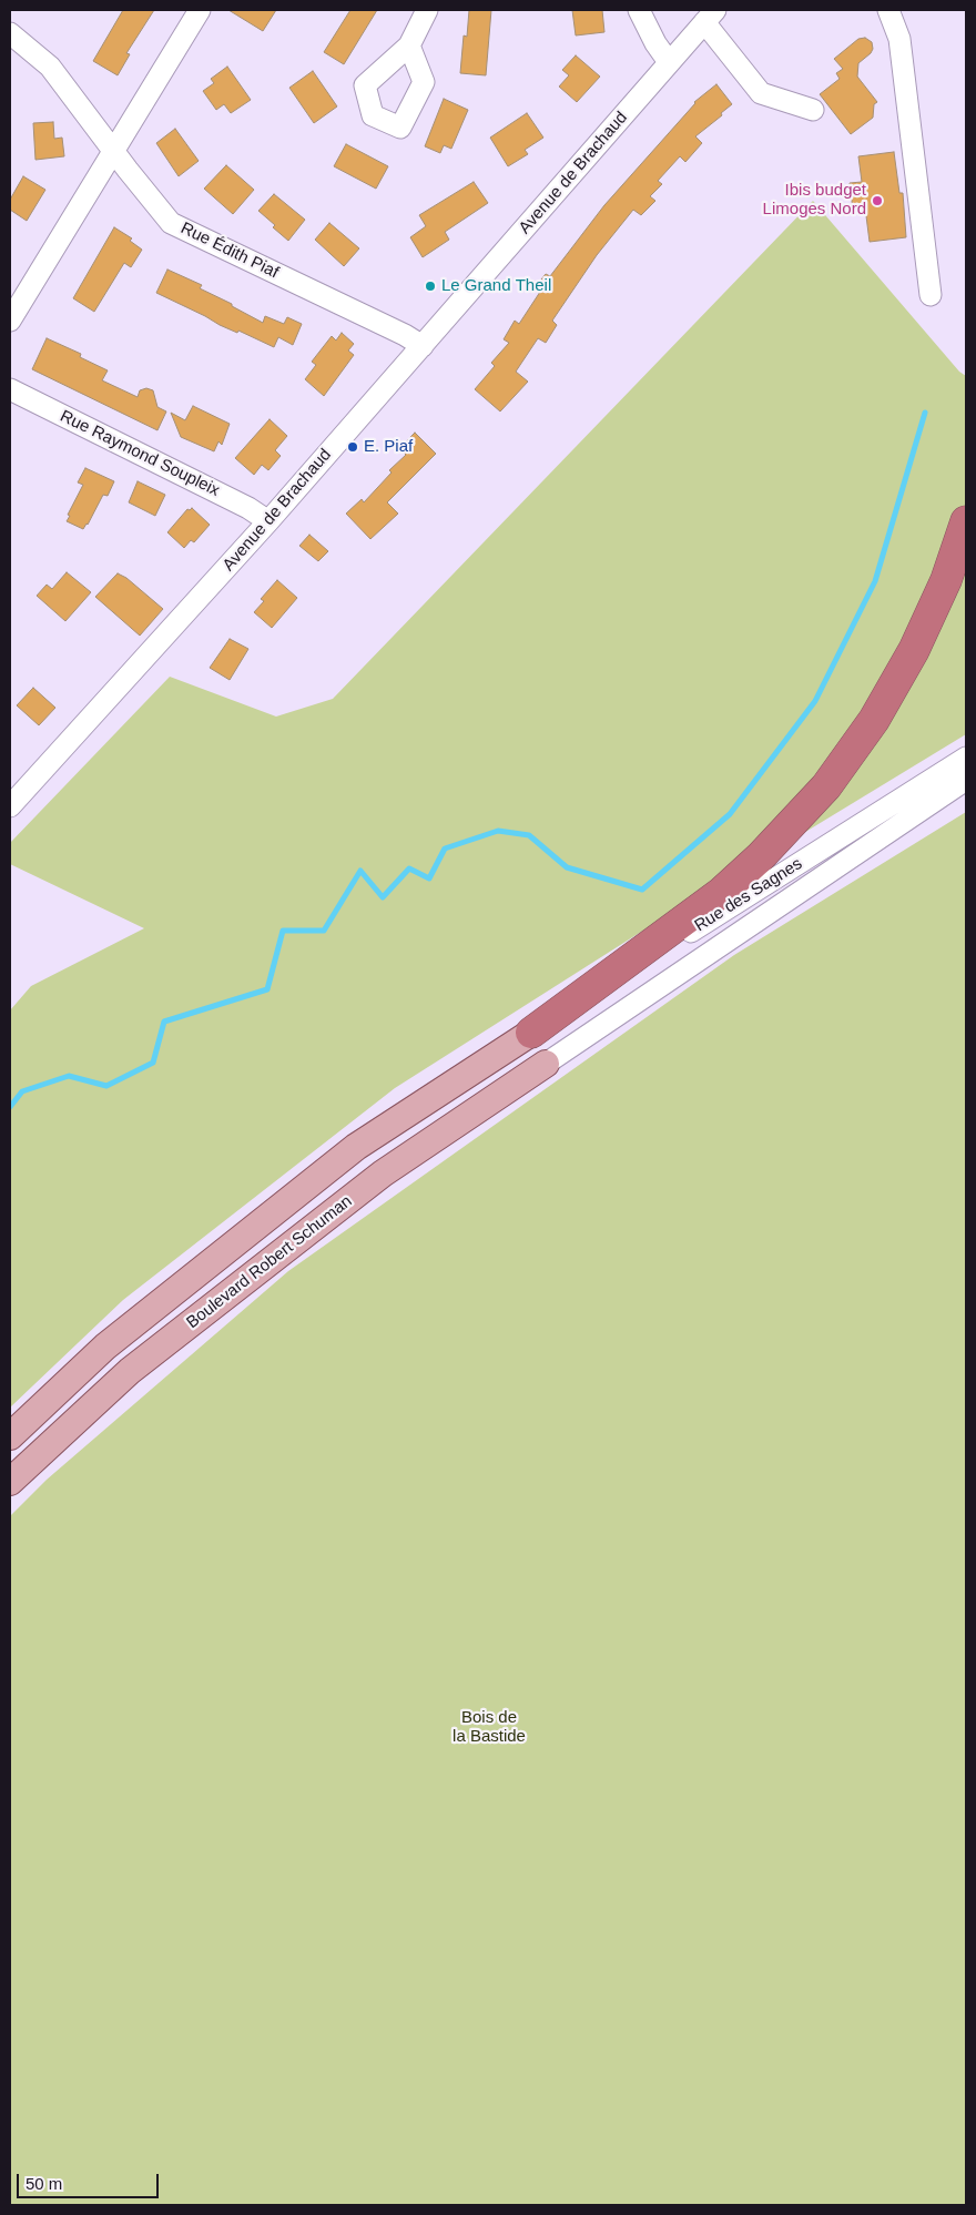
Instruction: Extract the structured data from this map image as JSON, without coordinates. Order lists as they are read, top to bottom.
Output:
{
  "streets": {
    "main road": ["Boulevard Robert Schuman"],
    "street": [
      "Avenue de Brachaud",
      "Rue Édith Piaf",
      "Rue Raymond Soupleix",
      "Rue des Sagnes"
    ]
  },
  "crossings": [
    ["Avenue de Brachaud", "Rue Édith Piaf"],
    ["Avenue de Brachaud", "Rue Raymond Soupleix"],
    ["Rue des Sagnes", "Boulevard Robert Schuman"]
  ],
  "parks": ["Bois de la Bastide"],
  "places": ["Ibis budget Limoges Nord", "Le Grand Theil", "E. Piaf"],
  "scale_bar": "50 m"
}
